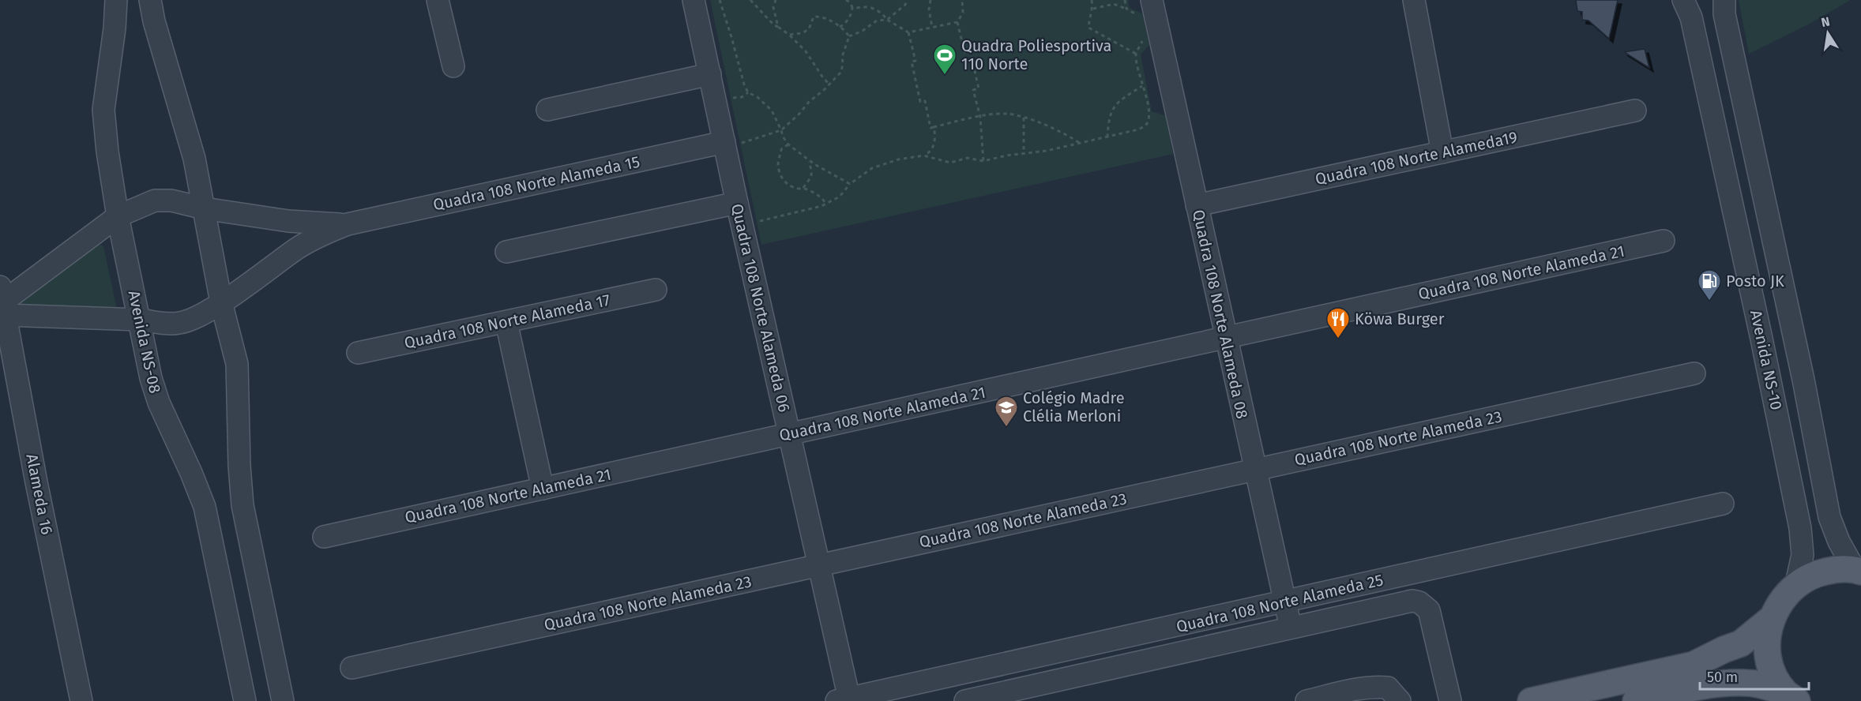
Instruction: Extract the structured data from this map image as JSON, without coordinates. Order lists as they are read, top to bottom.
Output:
{
  "streets": {
    "street": [
      "Quadra 108 Norte Alameda19",
      "Quadra 108 Norte Alameda 15",
      "Quadra 108 Norte Alameda 21",
      "Quadra 108 Norte Alameda 06",
      "Quadra 108 Norte Alameda 08",
      "Quadra 108 Norte Alameda 17",
      "Avenida NS-08",
      "Avenida NS-10",
      "Quadra 108 Norte Alameda 23",
      "Alameda 16",
      "Quadra 108 Norte Alameda 25"
    ]
  },
  "crossings": [
    ["Quadra 108 Norte Alameda19", "Quadra 108 Norte Alameda 08"],
    ["Quadra 108 Norte Alameda 15", "Quadra 108 Norte Alameda 06"],
    ["Quadra 108 Norte Alameda 21", "Quadra 108 Norte Alameda 06"],
    ["Quadra 108 Norte Alameda 21", "Quadra 108 Norte Alameda 08"],
    ["Quadra 108 Norte Alameda 06", "Quadra 108 Norte Alameda 23"],
    ["Quadra 108 Norte Alameda 06", "Quadra 108 Norte Alameda 25"],
    ["Quadra 108 Norte Alameda 08", "Quadra 108 Norte Alameda 23"],
    ["Quadra 108 Norte Alameda 08", "Quadra 108 Norte Alameda 25"]
  ],
  "places": {
    "sports": ["Quadra Poliesportiva 110 Norte"],
    "fuel station": ["Posto JK"],
    "restaurant": ["Köwa Burger"],
    "school or university": ["Colégio Madre Clélia Merloni"]
  },
  "scale_bar": "50 m",
  "north": "top"
}
